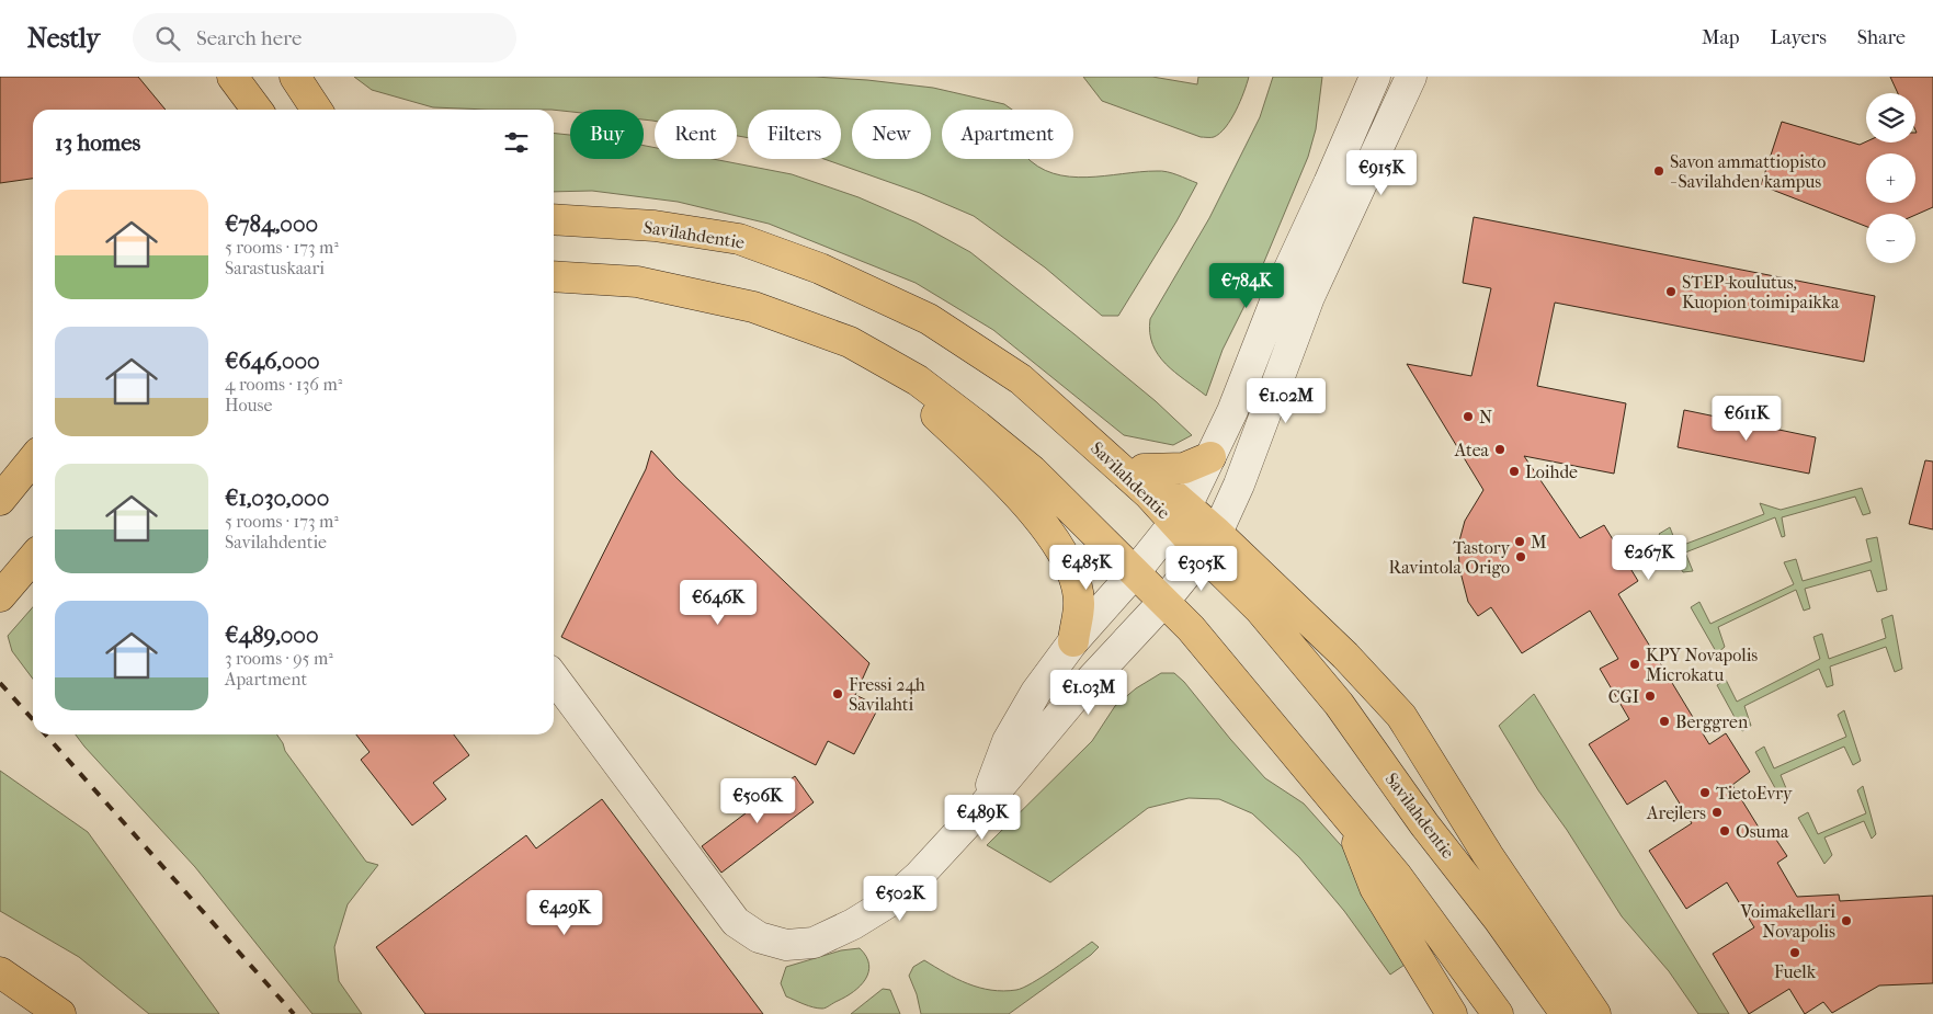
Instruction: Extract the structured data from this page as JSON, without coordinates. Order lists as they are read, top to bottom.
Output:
{
  "streets": {
    "main road": ["Savilahdentie"]
  },
  "places": [
    "Savon ammattiopisto - Savilahden kampus",
    "STEP-koulutus, Kuopion toimipaikka",
    "N",
    "Atea",
    "Loihde",
    "M",
    "Tastory Ravintola Origo",
    "KPY Novapolis Microkatu",
    "Fressi 24h Savilahti",
    "CGI",
    "Berggren",
    "TietoEvry",
    "Arejlers",
    "Osuma",
    "Voimakellari Novapolis",
    "Fuelk"
  ],
  "page": {
    "header": "Nestly",
    "search": "Search here",
    "nav": ["Map", "Layers", "Share"],
    "map_buttons": ["+", "−"],
    "chip": [
      "Buy",
      "Rent",
      "Filters",
      "New",
      "Apartment"
    ],
    "heading": "13 homes",
    "price": [
      "€915K",
      "€784K",
      "€1.02M",
      "€611K",
      "€267K",
      "€485K",
      "€305K",
      "€646K",
      "€1.03M",
      "€506K",
      "€489K",
      "€502K",
      "€429K"
    ],
    "list": [
      {
        "name": "€784,000",
        "note": "5 rooms · 173 m² · Sarastuskaari"
      },
      {
        "name": "€646,000",
        "note": "4 rooms · 136 m² · House"
      },
      {
        "name": "€1,030,000",
        "note": "5 rooms · 173 m² · Savilahdentie"
      },
      {
        "name": "€489,000",
        "note": "3 rooms · 95 m² · Apartment"
      }
    ]
  }
}
